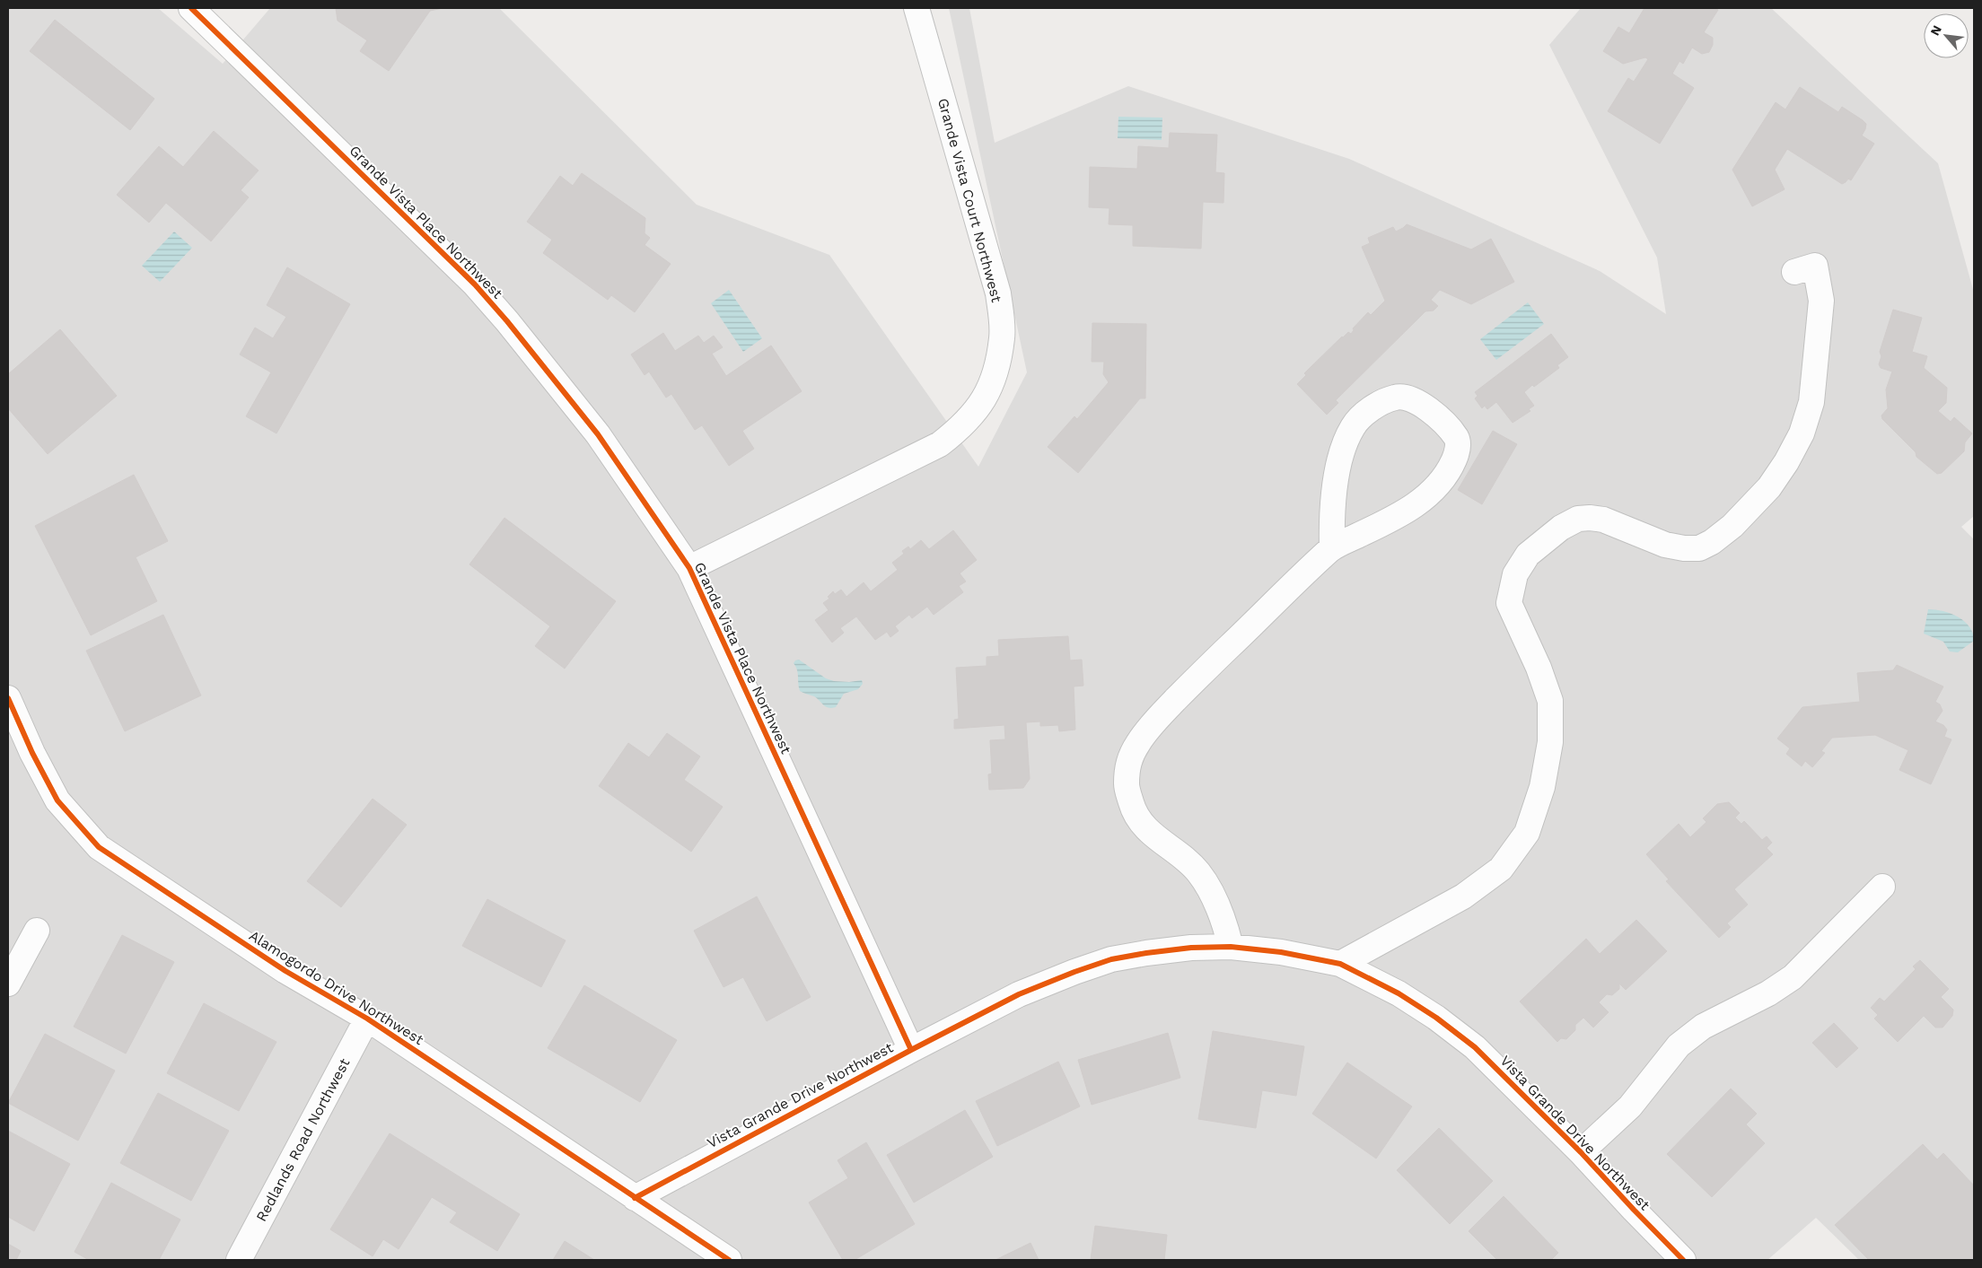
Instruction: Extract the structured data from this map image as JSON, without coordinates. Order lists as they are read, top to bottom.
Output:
{
  "streets": {
    "street": [
      "Grande Vista Court Northwest",
      "Grande Vista Place Northwest",
      "Alamogordo Drive Northwest",
      "Vista Grande Drive Northwest",
      "Redlands Road Northwest"
    ]
  },
  "crossings": [
    ["Grande Vista Court Northwest", "Grande Vista Place Northwest"],
    ["Grande Vista Place Northwest", "Vista Grande Drive Northwest"],
    ["Alamogordo Drive Northwest", "Vista Grande Drive Northwest"],
    ["Alamogordo Drive Northwest", "Redlands Road Northwest"]
  ],
  "north": "top left"
}
